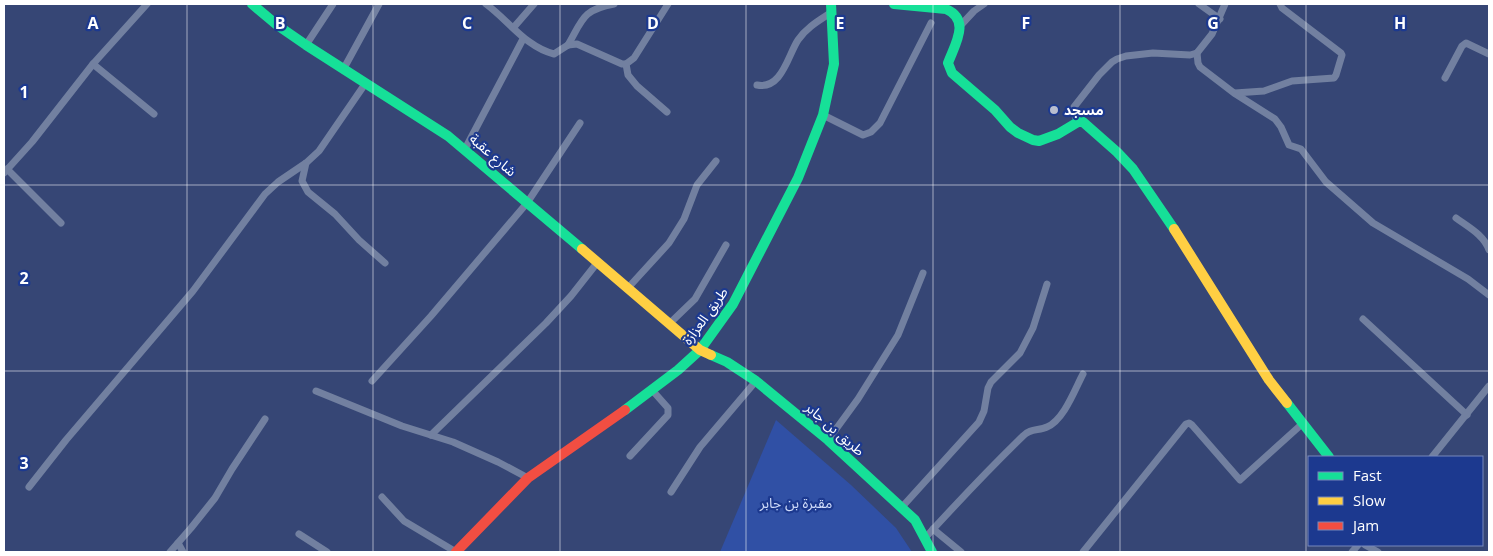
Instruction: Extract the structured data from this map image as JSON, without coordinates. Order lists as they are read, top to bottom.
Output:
{
  "streets": {
    "street": ["شارع عقبة", "طريق العزازة", "طريق بن جابر"]
  },
  "crossings": [
    ["شارع عقبة", "طريق العزازة"],
    ["شارع عقبة", "طريق بن جابر"],
    ["طريق العزازة", "طريق بن جابر"]
  ],
  "parks": ["مقبرة بن جابر"],
  "places": ["مسجد"],
  "legend": ["Fast", "Slow", "Jam"],
  "grid": {
    "columns": [
      "A",
      "B",
      "C",
      "D",
      "E",
      "F",
      "G",
      "H"
    ],
    "rows": ["1", "2", "3"]
  }
}
